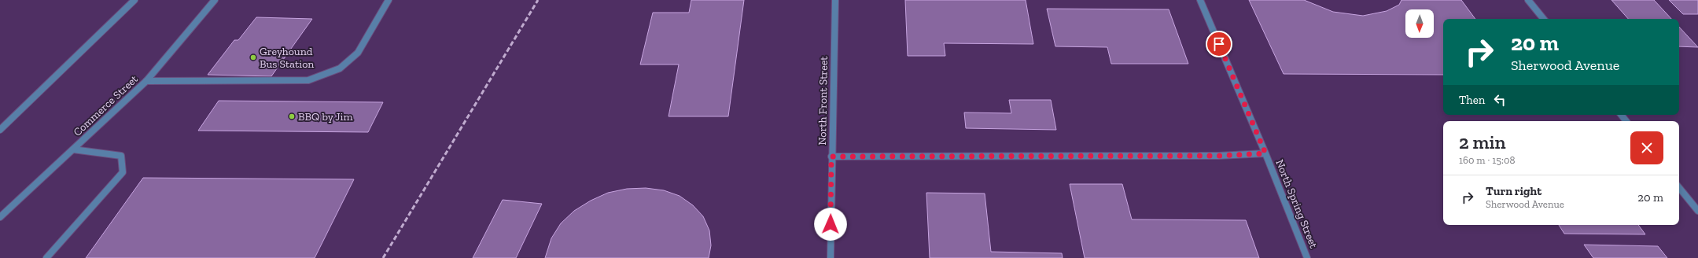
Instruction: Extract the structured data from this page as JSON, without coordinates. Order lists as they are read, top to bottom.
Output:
{
  "streets": {
    "street": ["North Front Street", "Commerce Street", "North Spring Street"]
  },
  "places": ["Greyhound Bus Station", "BBQ by Jim"],
  "north": "bottom",
  "page": {
    "turn": ["20 m", "Sherwood Avenue"],
    "then": "Then",
    "heading": ["2 min", "160 m · 15:08"],
    "list": [
      {
        "name": "Turn right",
        "note": "Sherwood Avenue",
        "value": "20 m"
      }
    ]
  }
}
